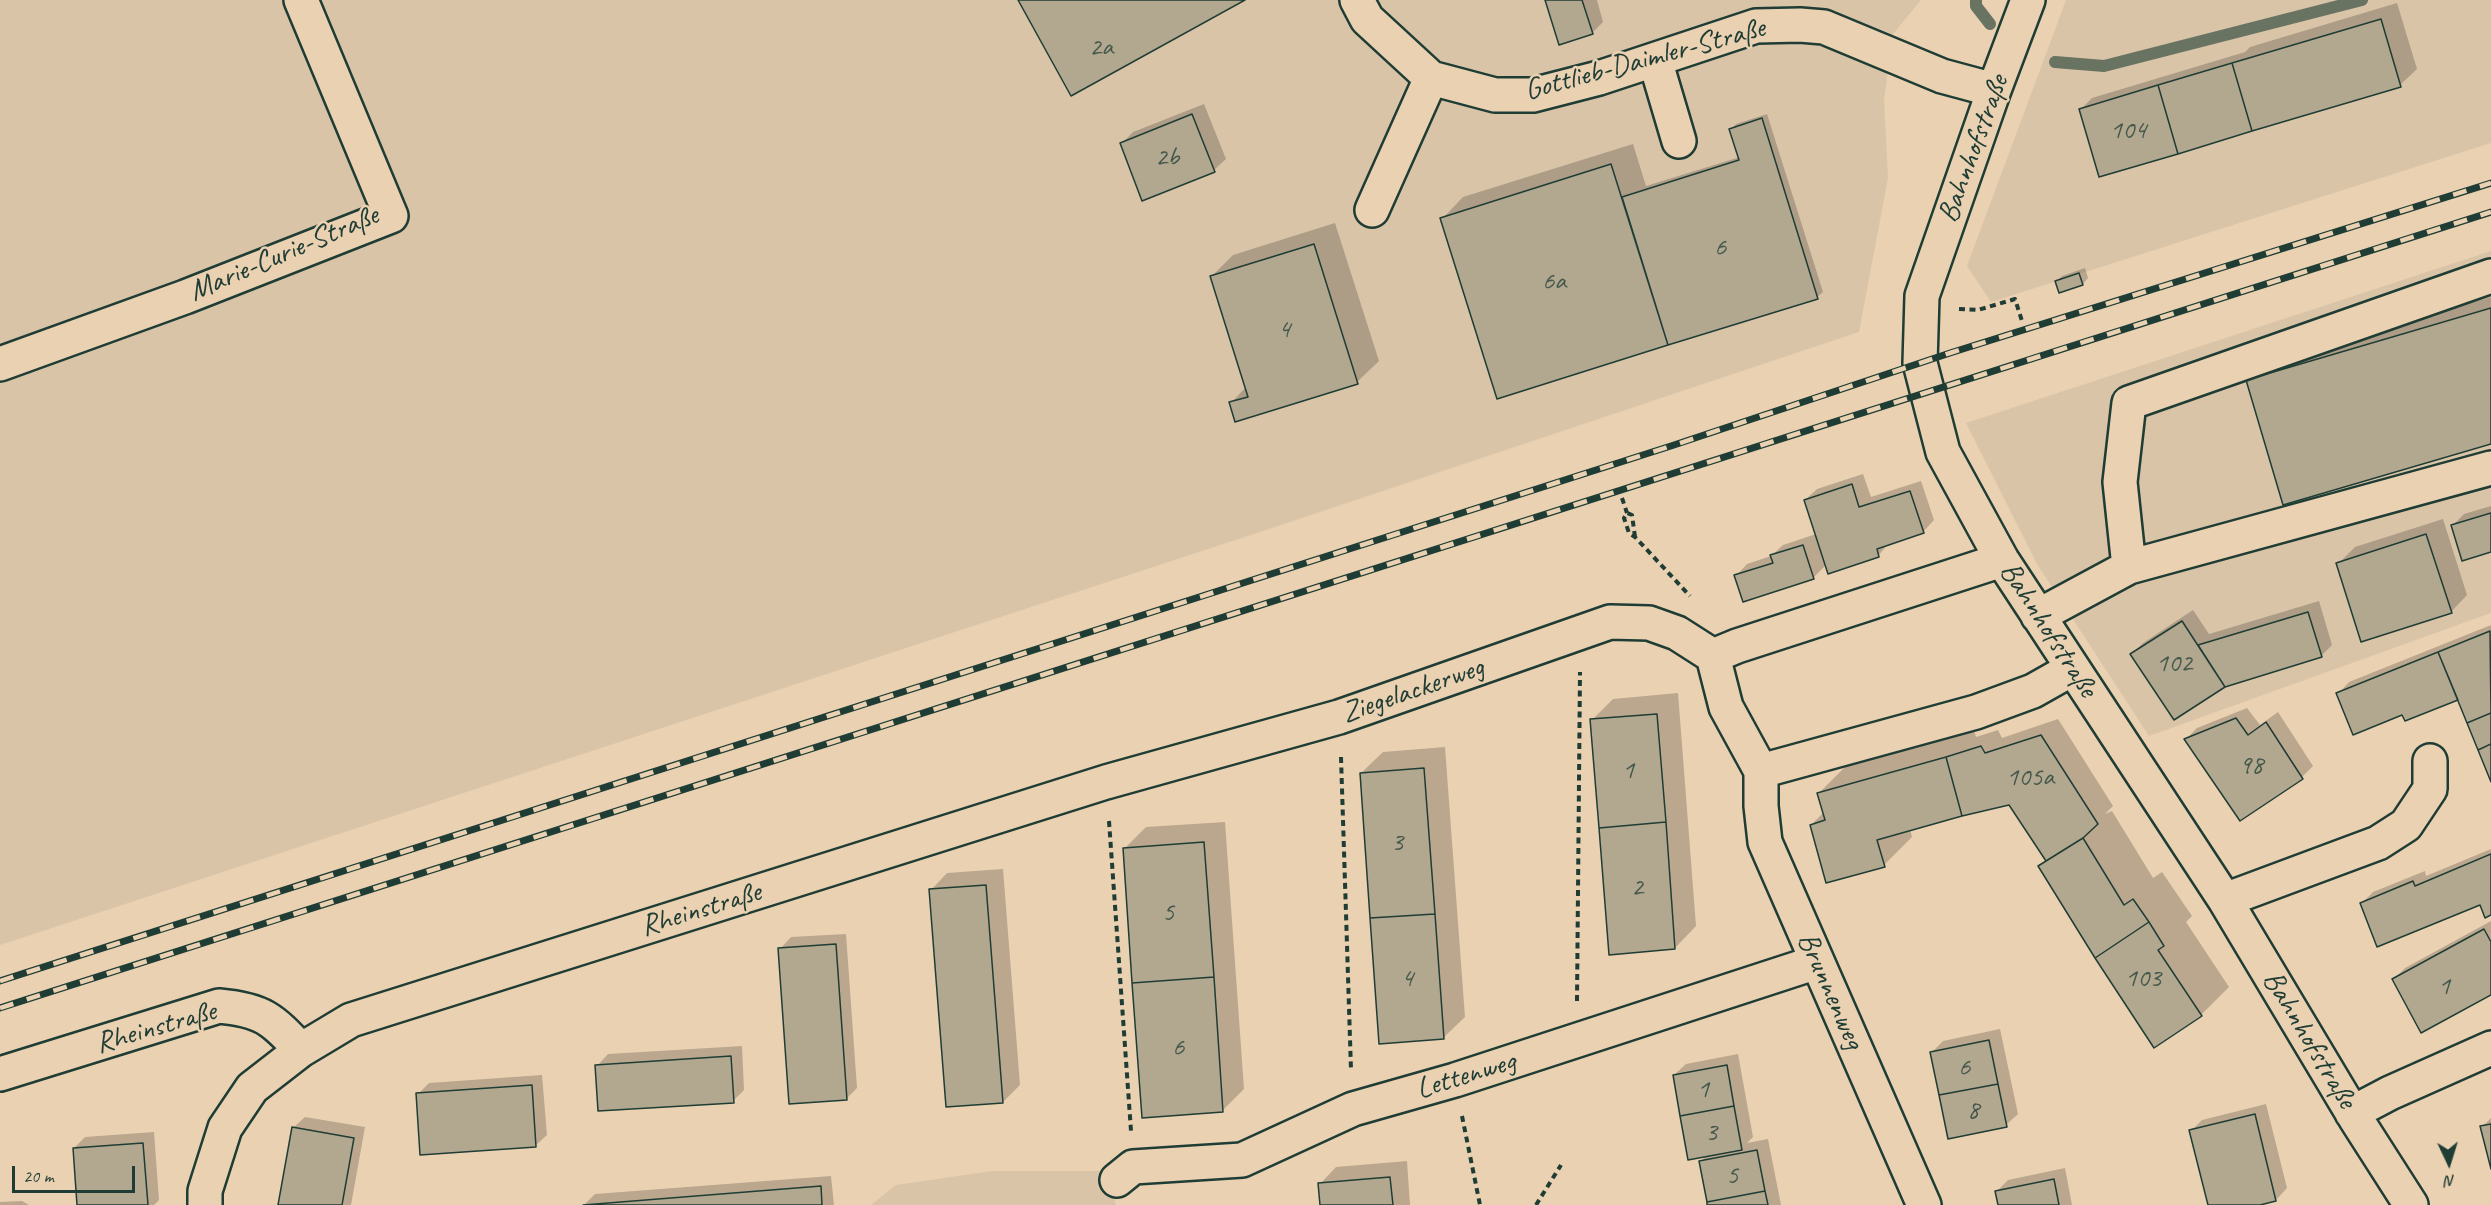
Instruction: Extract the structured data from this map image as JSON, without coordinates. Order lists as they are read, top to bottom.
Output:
{
  "streets": {
    "street": [
      "Gottlieb-Daimler-Straße",
      "Bahnhofstraße",
      "Marie-Curie-Straße",
      "Ziegelackerweg",
      "Rheinstraße",
      "Brunnenweg",
      "Lettenweg"
    ]
  },
  "crossings": [
    ["Gottlieb-Daimler-Straße", "Bahnhofstraße"],
    ["Ziegelackerweg", "Rheinstraße"],
    ["Brunnenweg", "Lettenweg"]
  ],
  "house_numbers": [
    "2a",
    "104",
    "2b",
    "6",
    "6a",
    "4",
    "102",
    "98",
    "1",
    "105a",
    "3",
    "2",
    "5",
    "4",
    "103",
    "1",
    "6",
    "6",
    "1",
    "8",
    "3",
    "5"
  ],
  "scale_bar": "20 m",
  "north": "bottom"
}
